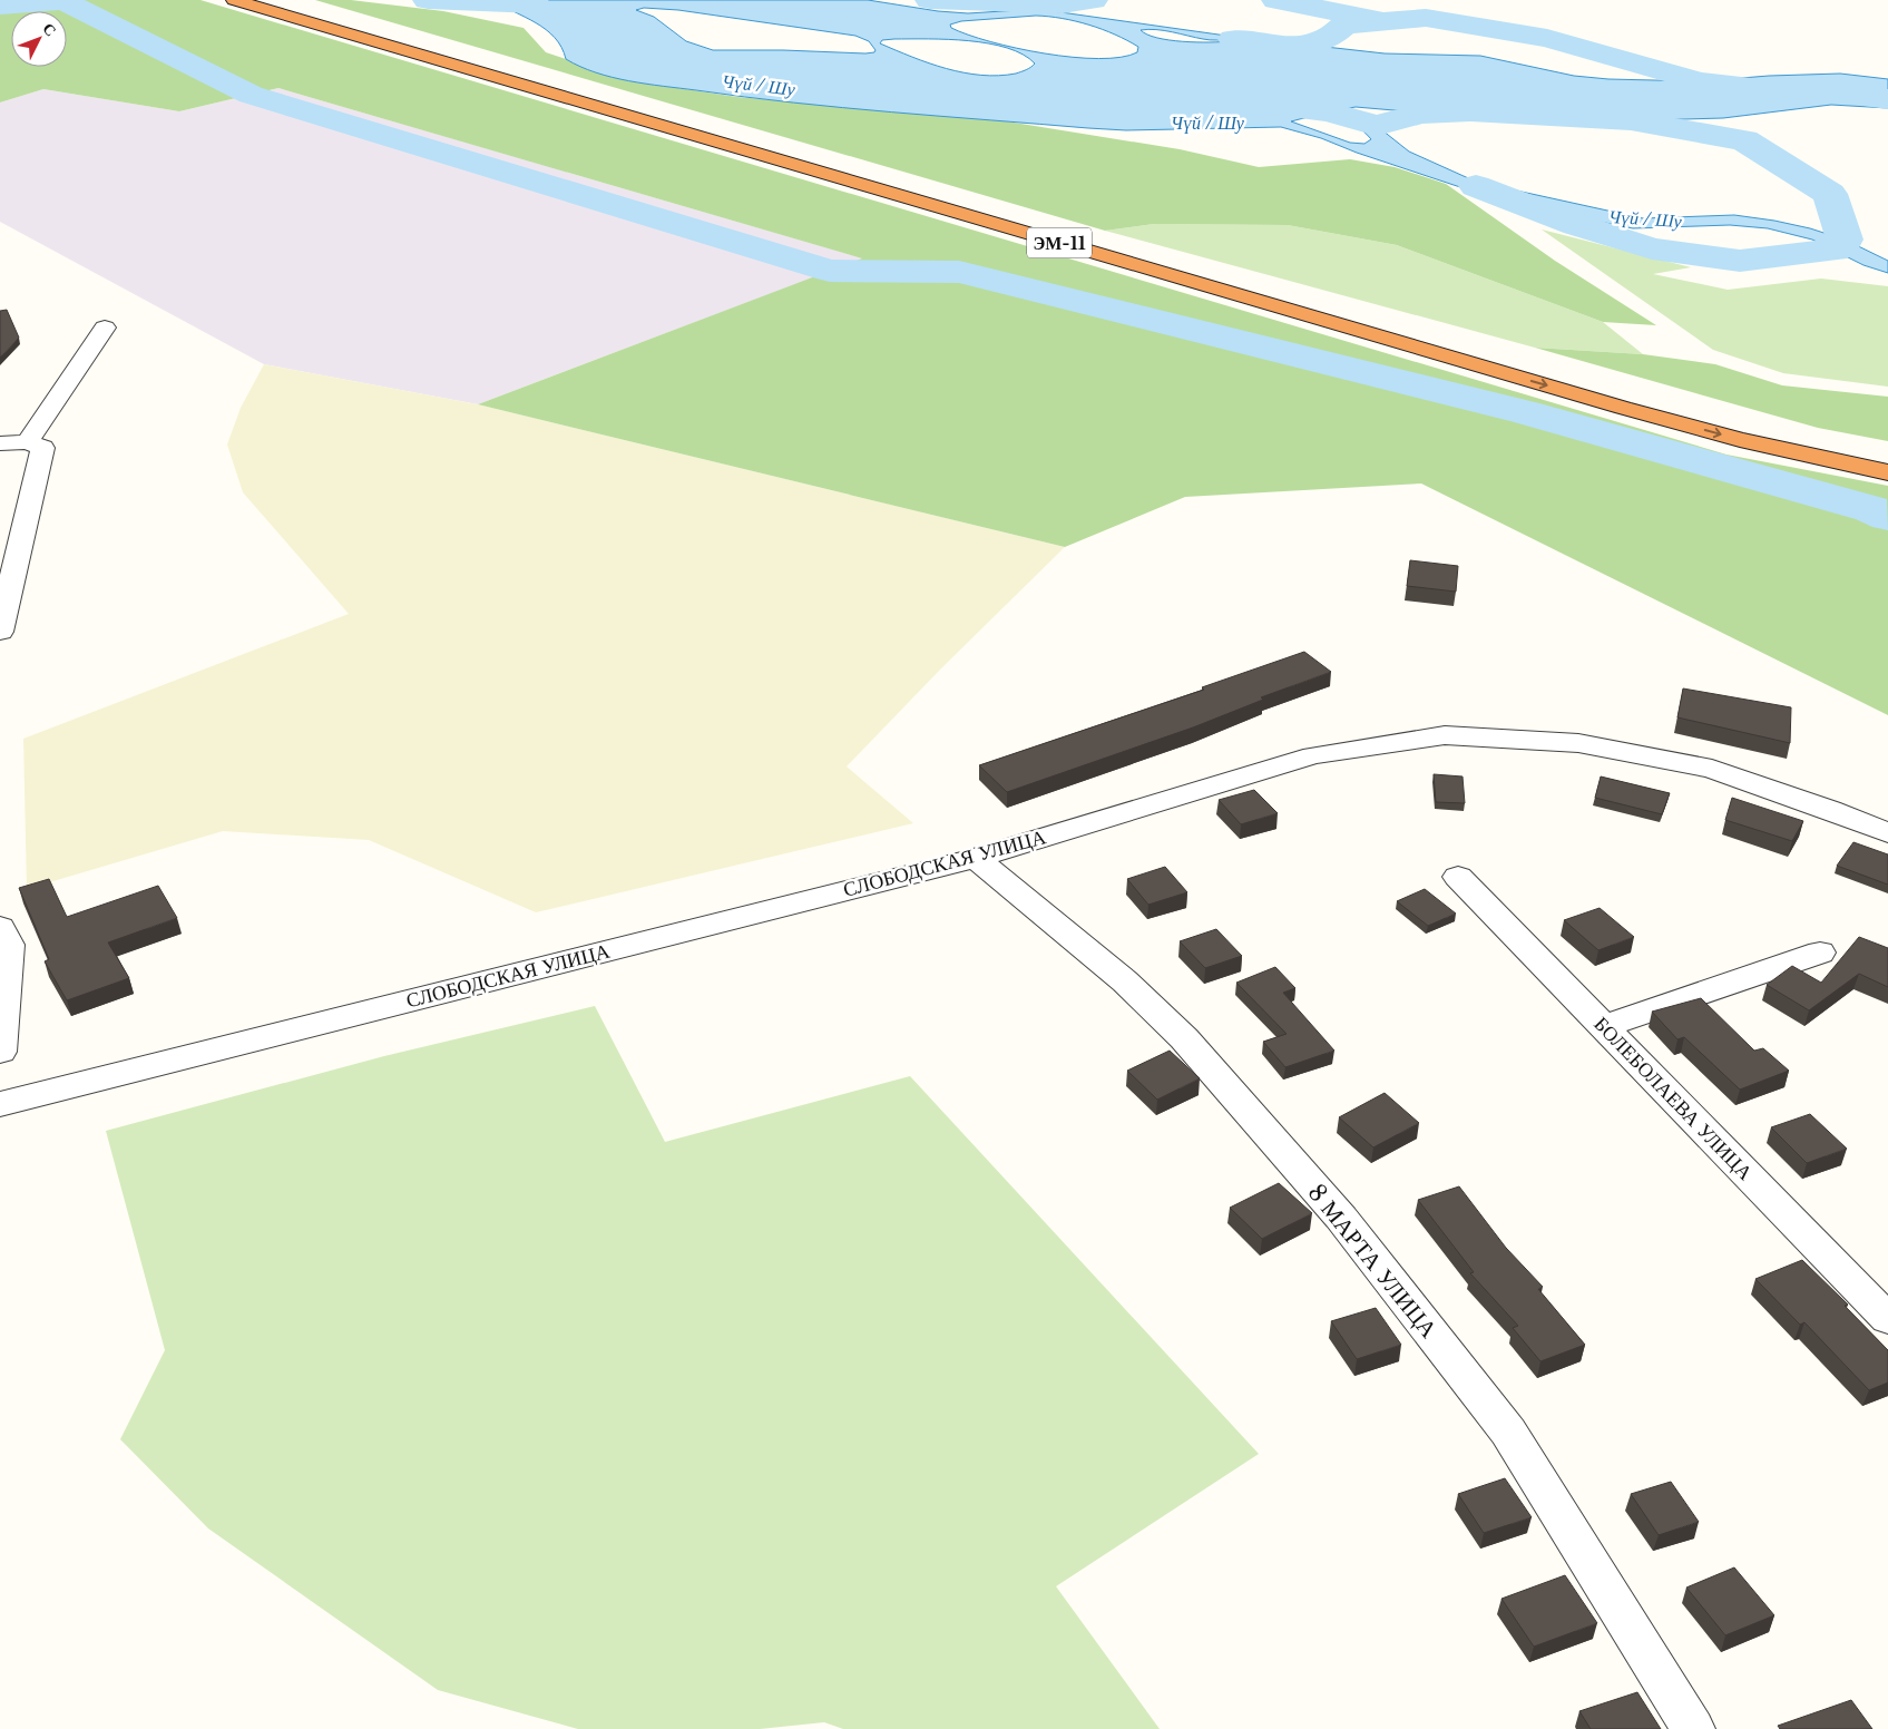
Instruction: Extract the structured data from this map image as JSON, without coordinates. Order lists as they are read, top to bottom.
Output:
{
  "streets": {
    "highway": ["ЭМ-11"],
    "street": ["СЛОБОДСКАЯ УЛИЦА", "БОЛЕБОЛАЕВА УЛИЦА", "8 МАРТА УЛИЦА"]
  },
  "crossings": [
    ["СЛОБОДСКАЯ УЛИЦА", "8 МАРТА УЛИЦА"]
  ],
  "water": ["Чүй / Шу"],
  "north": "top right"
}
